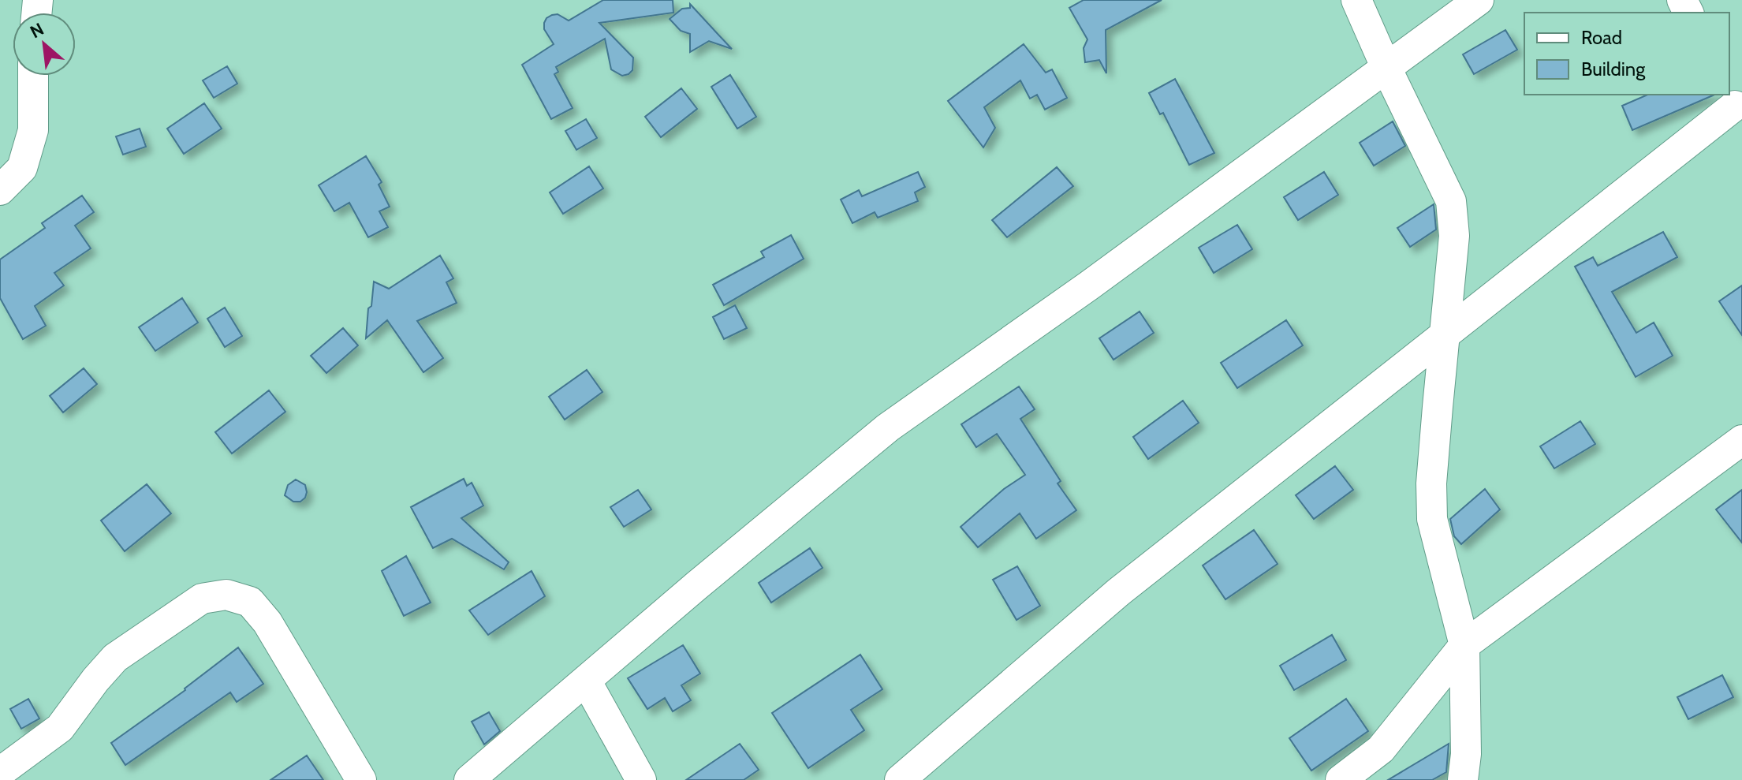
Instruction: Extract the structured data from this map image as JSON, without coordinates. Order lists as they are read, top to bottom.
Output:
{
  "legend": ["Road", "Building"],
  "north": "top left"
}
